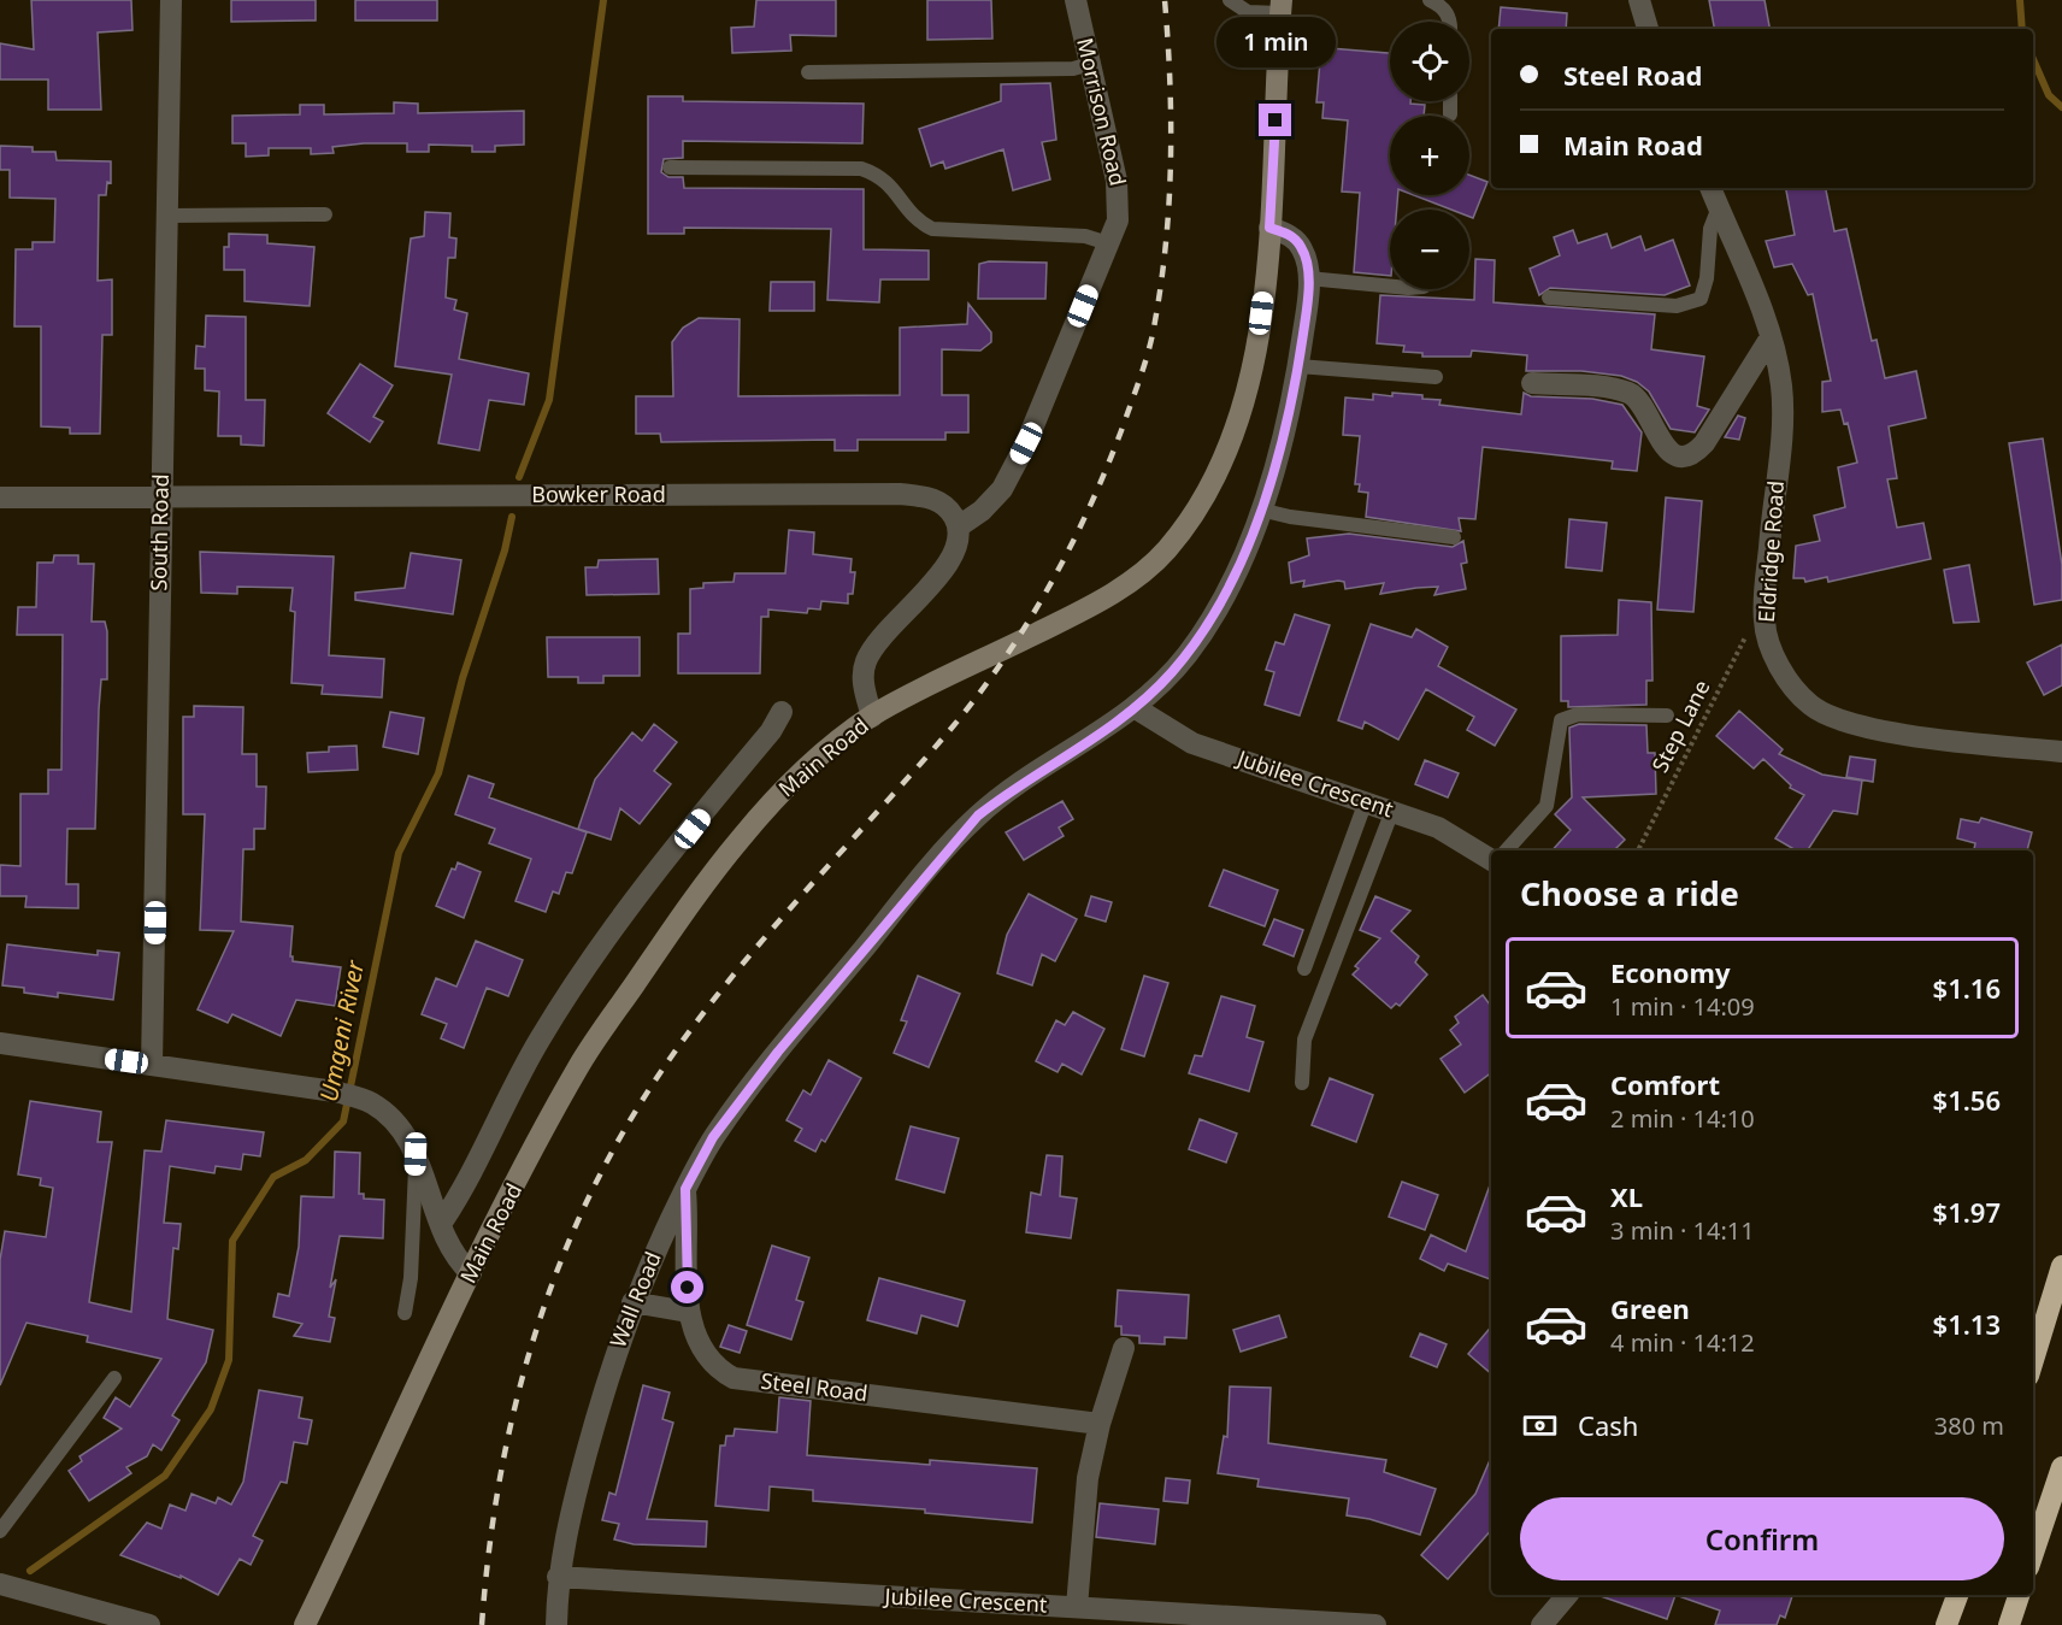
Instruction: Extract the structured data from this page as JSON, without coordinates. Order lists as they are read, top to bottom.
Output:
{
  "streets": {
    "main road": ["Main Road"],
    "street": [
      "Morrison Road",
      "Bowker Road",
      "South Road",
      "Eldridge Road",
      "Jubilee Crescent",
      "Wall Road",
      "Steel Road"
    ],
    "path": ["Step Lane"]
  },
  "crossings": [
    ["Morrison Road", "Bowker Road"],
    ["Bowker Road", "South Road"],
    ["Eldridge Road", "Step Lane"],
    ["Main Road", "Wall Road"],
    ["Jubilee Crescent", "Wall Road"],
    ["Wall Road", "Steel Road"]
  ],
  "water": ["Umgeni River"],
  "page": {
    "bubble": "1 min",
    "map_buttons": ["+", "−"],
    "banner": ["Steel Road", "Main Road"],
    "heading": "Choose a ride",
    "list": [
      {
        "name": "Economy",
        "note": "1 min · 14:09",
        "value": "$1.16"
      },
      {
        "name": "Comfort",
        "note": "2 min · 14:10",
        "value": "$1.56"
      },
      {
        "name": "XL",
        "note": "3 min · 14:11",
        "value": "$1.97"
      },
      {
        "name": "Green",
        "note": "4 min · 14:12",
        "value": "$1.13"
      }
    ],
    "pay": ["Cash", "380 m"],
    "buttons": "Confirm"
  }
}
